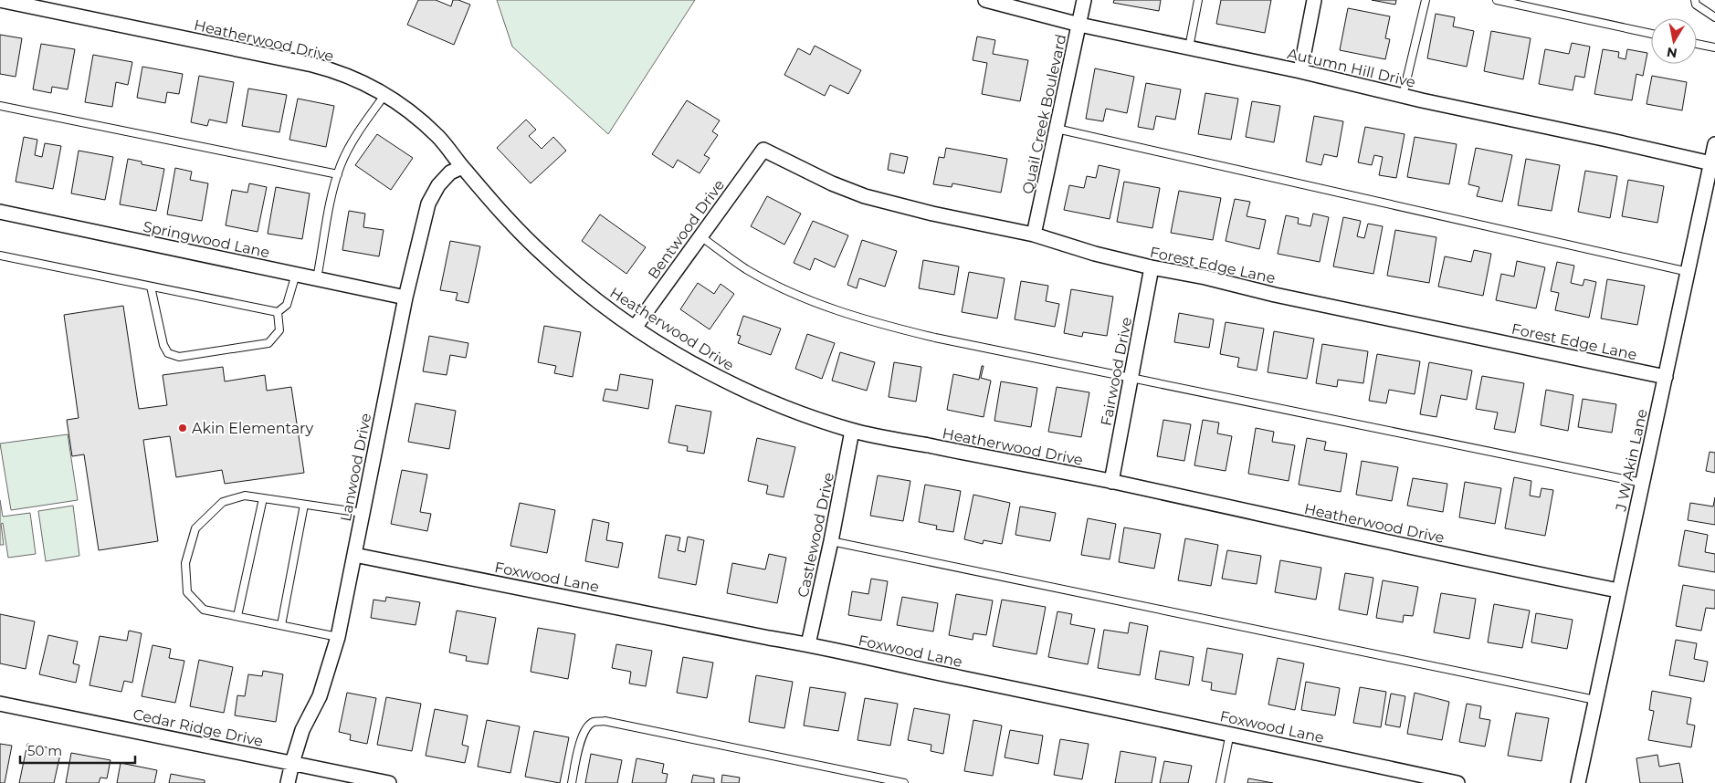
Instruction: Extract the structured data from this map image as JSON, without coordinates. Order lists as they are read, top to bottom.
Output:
{
  "streets": {
    "street": [
      "Heatherwood Drive",
      "Autumn Hill Drive",
      "Quail Creek Boulevard",
      "Bentwood Drive",
      "Springwood Lane",
      "Forest Edge Lane",
      "Fairwood Drive",
      "J W Akin Lane",
      "Lanwood Drive",
      "Castlewood Drive",
      "Foxwood Lane",
      "Cedar Ridge Drive"
    ]
  },
  "crossings": [
    ["Heatherwood Drive", "Bentwood Drive"],
    ["Heatherwood Drive", "Fairwood Drive"],
    ["Heatherwood Drive", "J W Akin Lane"],
    ["Heatherwood Drive", "Lanwood Drive"],
    ["Heatherwood Drive", "Castlewood Drive"],
    ["Autumn Hill Drive", "Quail Creek Boulevard"],
    ["Autumn Hill Drive", "J W Akin Lane"],
    ["Quail Creek Boulevard", "Forest Edge Lane"],
    ["Bentwood Drive", "Forest Edge Lane"],
    ["Springwood Lane", "Lanwood Drive"],
    ["Forest Edge Lane", "Fairwood Drive"],
    ["Forest Edge Lane", "J W Akin Lane"],
    ["Lanwood Drive", "Foxwood Lane"],
    ["Lanwood Drive", "Cedar Ridge Drive"],
    ["Castlewood Drive", "Foxwood Lane"]
  ],
  "places": ["Akin Elementary"],
  "scale_bar": "50 m",
  "north": "bottom"
}
